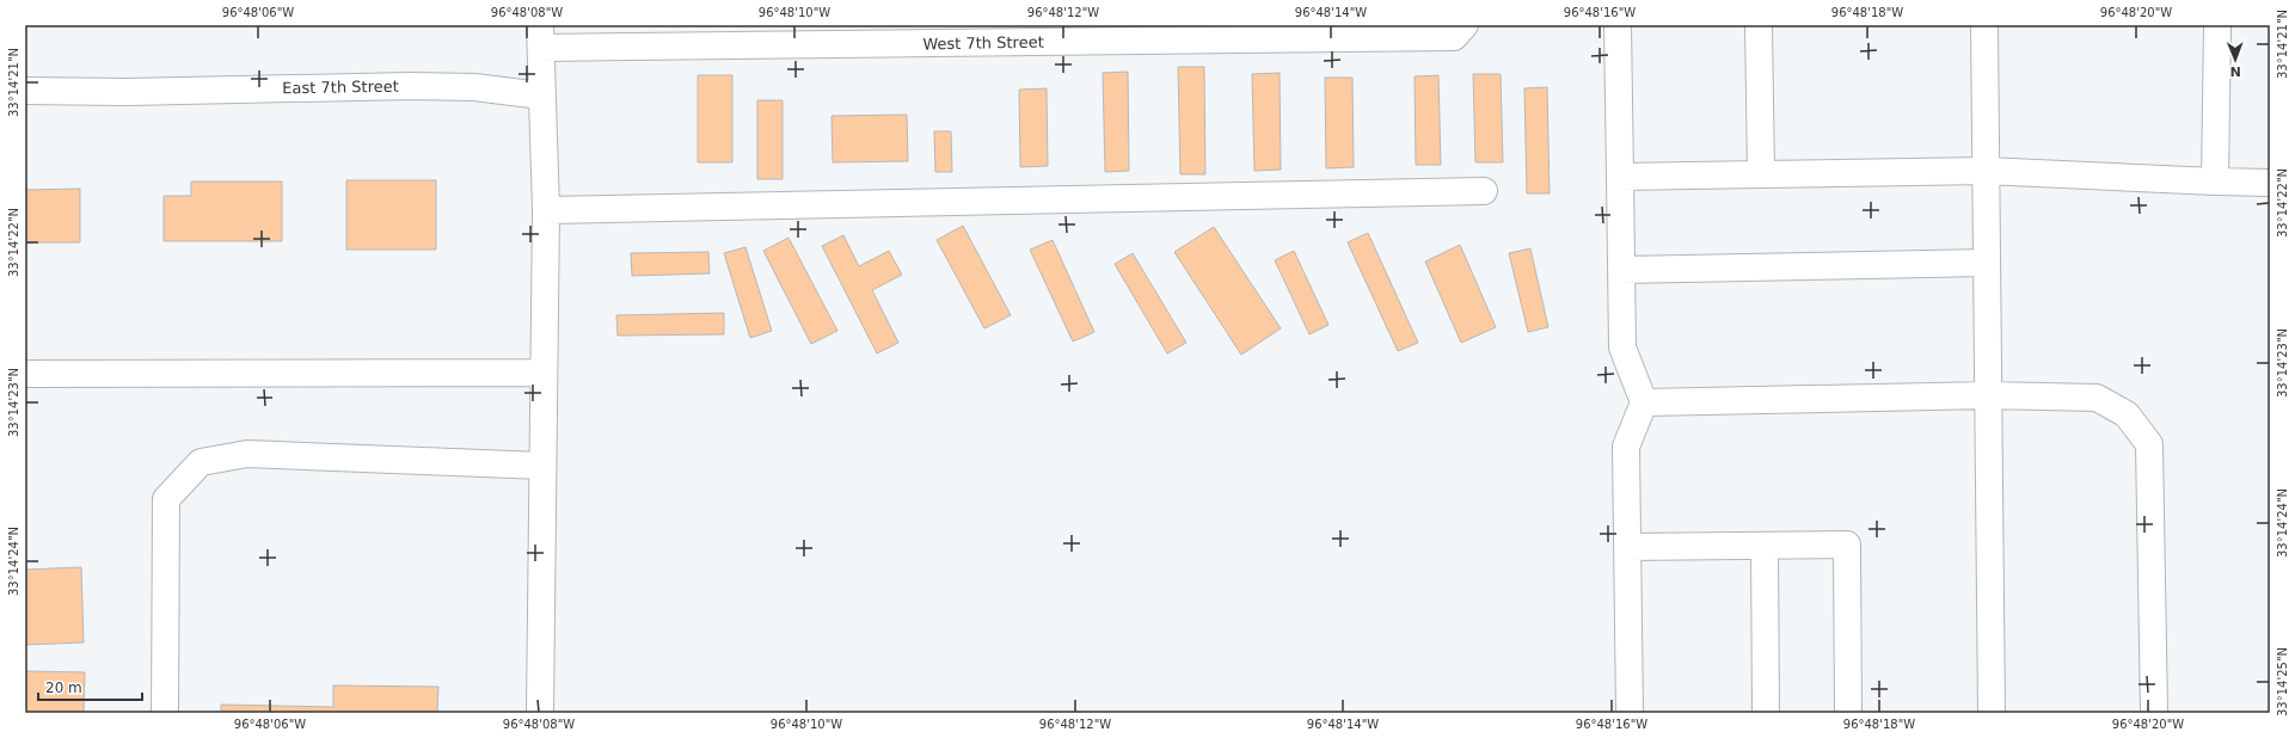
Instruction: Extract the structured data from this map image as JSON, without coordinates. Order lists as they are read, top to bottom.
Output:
{
  "streets": {
    "street": ["West 7th Street", "East 7th Street"]
  },
  "scale_bar": "20 m",
  "north": "bottom",
  "coordinates": [
    "96°48'06\"W",
    "96°48'08\"W",
    "96°48'10\"W",
    "96°48'12\"W",
    "96°48'14\"W",
    "96°48'16\"W",
    "96°48'18\"W",
    "96°48'20\"W",
    "33°14'21\"N",
    "33°14'22\"N",
    "33°14'23\"N",
    "33°14'24\"N",
    "33°14'25\"N"
  ]
}
